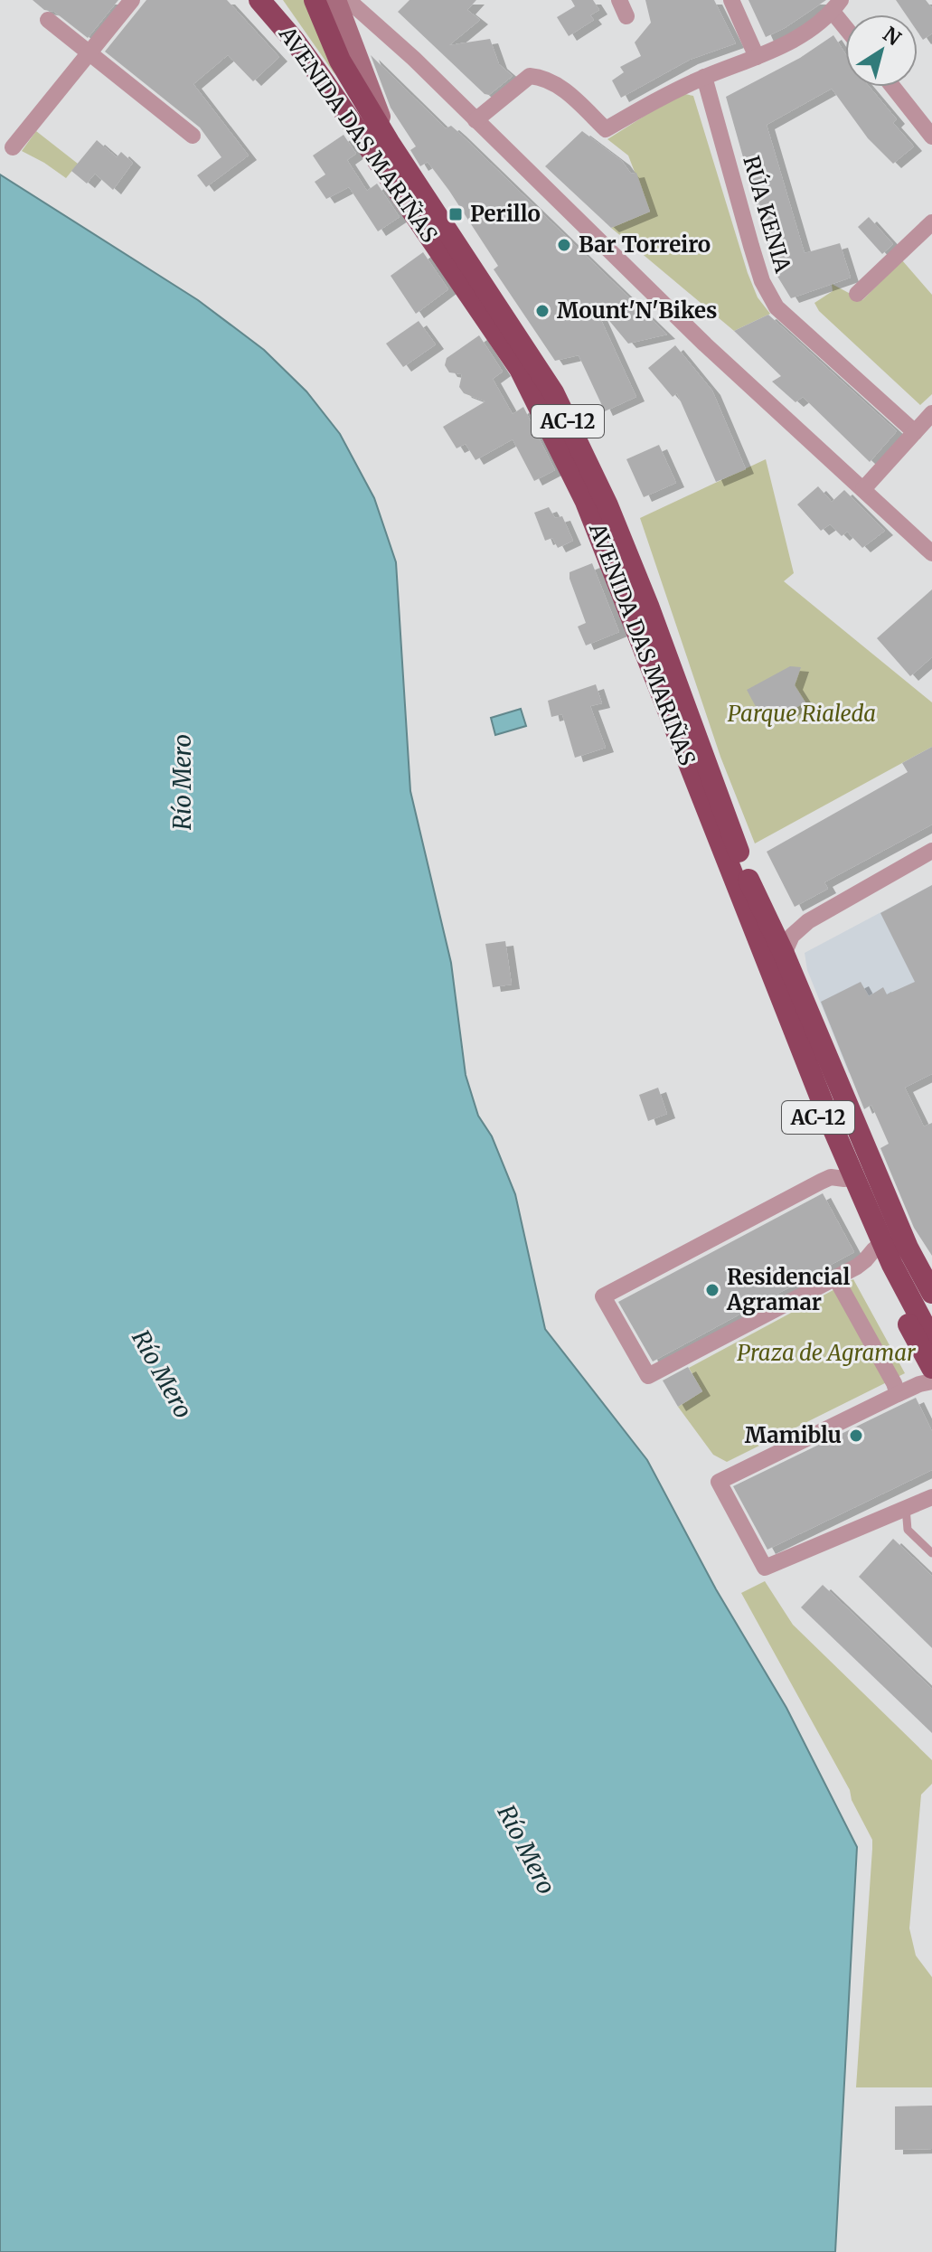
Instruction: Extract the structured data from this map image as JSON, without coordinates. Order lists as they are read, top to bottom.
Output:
{
  "streets": {
    "highway": ["AVENIDA DAS MARIÑAS", "AC-12"],
    "street": ["RÚA KENIA"]
  },
  "crossings": [
    ["AVENIDA DAS MARIÑAS", "AC-12"]
  ],
  "water": ["Río Mero"],
  "parks": ["Parque Rialeda", "Praza de Agramar"],
  "places": {
    "transit": ["Perillo"],
    "other": [
      "Bar Torreiro",
      "Mount'N'Bikes",
      "Residencial Agramar",
      "Mamiblu"
    ]
  },
  "north": "top right"
}
